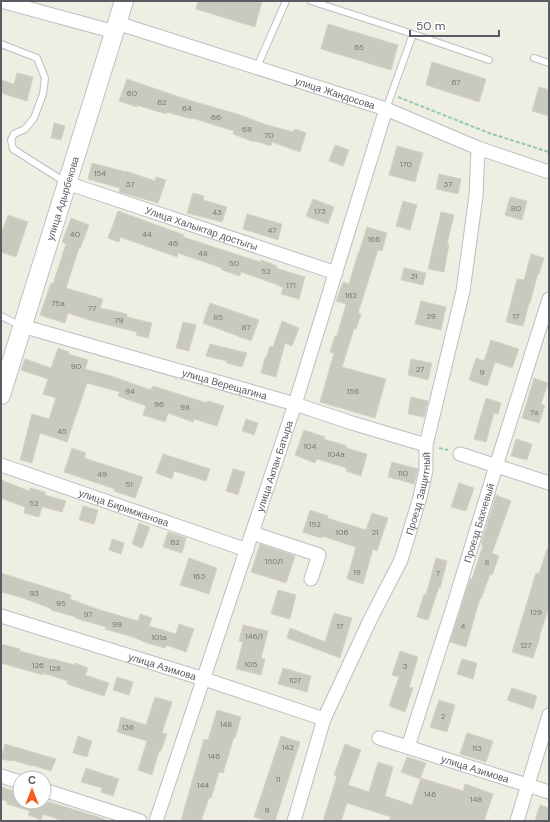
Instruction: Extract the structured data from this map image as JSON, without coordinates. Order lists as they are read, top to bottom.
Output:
{
  "streets": {
    "main road": ["улица Адырбекова"],
    "street": [
      "улица Жандосова",
      "Улица Халыктар достыгы",
      "улица Верещагина",
      "улица Акпан Батыра",
      "Проезд Защитный",
      "улица Биримжанова",
      "Проезд Бахчевый",
      "улица Азимова"
    ]
  },
  "crossings": [
    ["улица Жандосова", "улица Адырбекова"],
    ["улица Жандосова", "улица Акпан Батыра"],
    ["улица Жандосова", "Проезд Защитный"],
    ["улица Адырбекова", "Улица Халыктар достыгы"],
    ["улица Адырбекова", "улица Верещагина"],
    ["Улица Халыктар достыгы", "улица Акпан Батыра"],
    ["улица Верещагина", "улица Акпан Батыра"],
    ["улица Верещагина", "Проезд Защитный"],
    ["улица Акпан Батыра", "улица Биримжанова"],
    ["улица Акпан Батыра", "улица Азимова"],
    ["Проезд Защитный", "улица Азимова"],
    ["Проезд Бахчевый", "улица Азимова"]
  ],
  "house_numbers": [
    "65",
    "67",
    "60",
    "62",
    "64",
    "66",
    "68",
    "70",
    "170",
    "154",
    "37",
    "37",
    "80",
    "173",
    "43",
    "47",
    "40",
    "44",
    "166",
    "46",
    "48",
    "50",
    "52",
    "31",
    "171",
    "162",
    "75а",
    "77",
    "29",
    "17",
    "85",
    "79",
    "87",
    "90",
    "27",
    "9",
    "94",
    "156",
    "96",
    "98",
    "7а",
    "45",
    "104",
    "104а",
    "110",
    "49",
    "51",
    "52",
    "152",
    "106",
    "21",
    "62",
    "150/1",
    "8",
    "19",
    "7",
    "163",
    "93",
    "95",
    "129",
    "97",
    "99",
    "17",
    "4",
    "146/1",
    "101а",
    "127",
    "105",
    "126",
    "3",
    "128",
    "107",
    "2",
    "148",
    "136",
    "142",
    "113",
    "146",
    "11",
    "144",
    "146",
    "148",
    "9"
  ],
  "scale_bar": "50 m",
  "north": "top"
}
